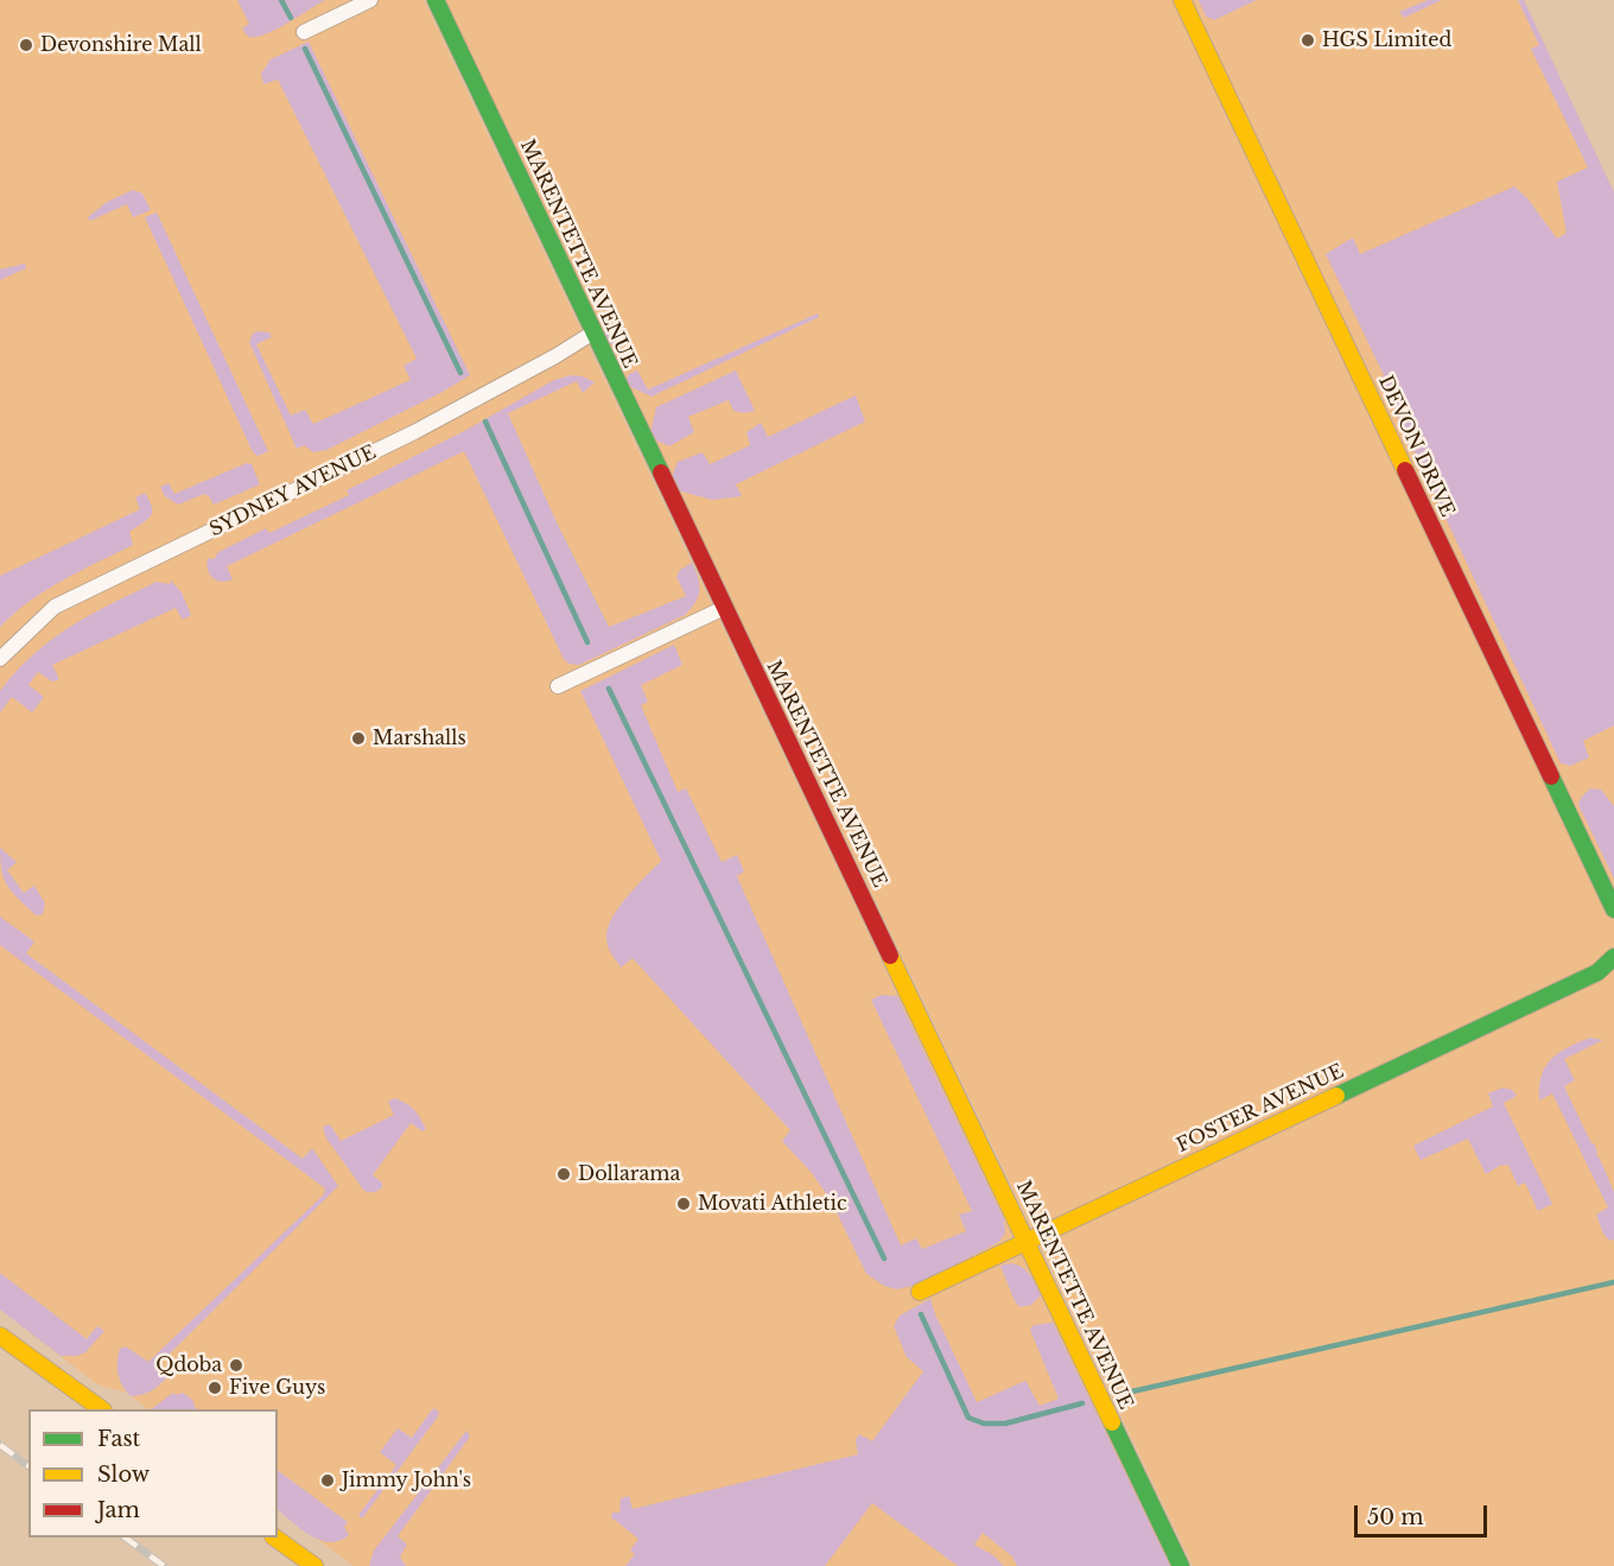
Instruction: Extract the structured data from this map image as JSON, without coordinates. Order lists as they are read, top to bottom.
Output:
{
  "streets": {
    "street": [
      "MARENTETTE AVENUE",
      "DEVON DRIVE",
      "SYDNEY AVENUE",
      "FOSTER AVENUE"
    ]
  },
  "crossings": [
    ["MARENTETTE AVENUE", "SYDNEY AVENUE"],
    ["MARENTETTE AVENUE", "FOSTER AVENUE"]
  ],
  "places": [
    "HGS Limited",
    "Devonshire Mall",
    "Marshalls",
    "Dollarama",
    "Movati Athletic",
    "Qdoba",
    "Five Guys",
    "Jimmy John's"
  ],
  "legend": ["Fast", "Slow", "Jam"],
  "scale_bar": "50 m"
}
